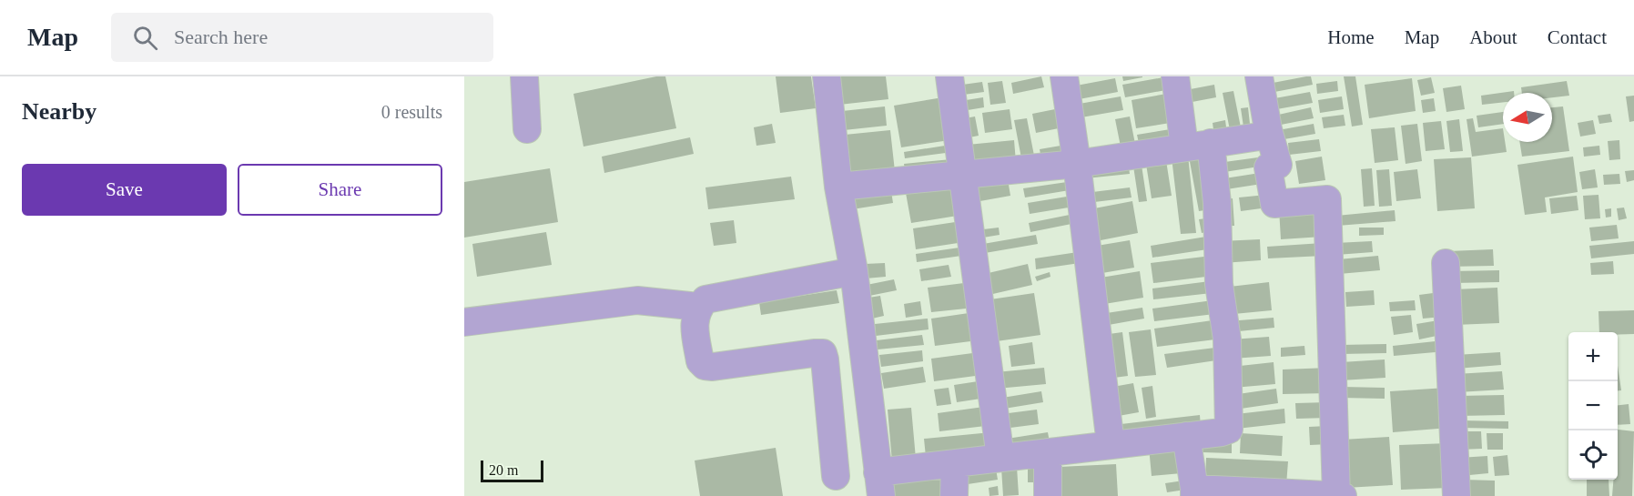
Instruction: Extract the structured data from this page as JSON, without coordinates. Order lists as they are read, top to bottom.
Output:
{
  "scale_bar": "20 m",
  "north": "left",
  "page": {
    "header": "Map",
    "search": "Search here",
    "nav": [
      "Home",
      "Map",
      "About",
      "Contact"
    ],
    "heading": ["Nearby", "0 results"],
    "buttons": ["Save", "Share"],
    "map_buttons": ["+", "−"],
    "scale": "20 m"
  }
}
